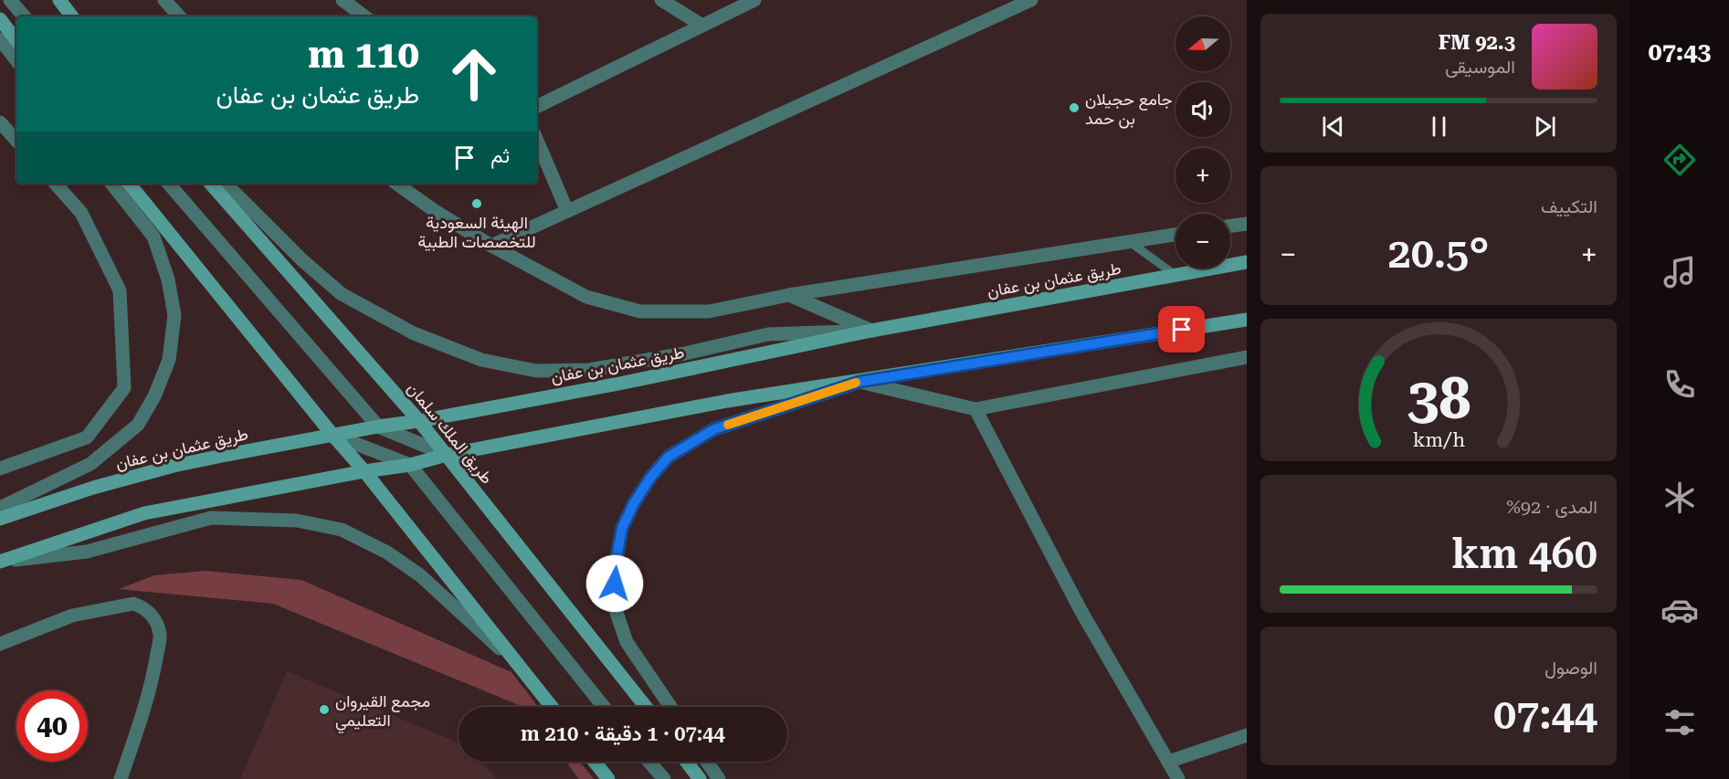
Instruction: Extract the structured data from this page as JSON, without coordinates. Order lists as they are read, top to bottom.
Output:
{
  "streets": {
    "main road": ["طريق عثمان بن عفان", "طريق الملك سلمان"]
  },
  "crossings": [
    ["طريق عثمان بن عفان", "طريق الملك سلمان"]
  ],
  "places": ["جامع حجيلان بن حمد", "الهيئة السعودية للتخصصات الطبية", "مجمع القيروان التعليمي"],
  "north": "left",
  "page": {
    "tabs": "07:43",
    "map_buttons": ["+", "−"],
    "turn": ["110 m", "طريق عثمان بن عفان"],
    "song": ["92.3 FM", "الموسيقى"],
    "then": "ثم",
    "tile": [
      "التكييف",
      ["المدى · 92%", "460 km"],
      ["الوصول", "07:44"]
    ],
    "heat": ["−", "20.5°", "+"],
    "limit": "40",
    "trip": "07:44 · 1 دقيقة · 210 m",
    "gauge": ["38", "km/h"]
  }
}
